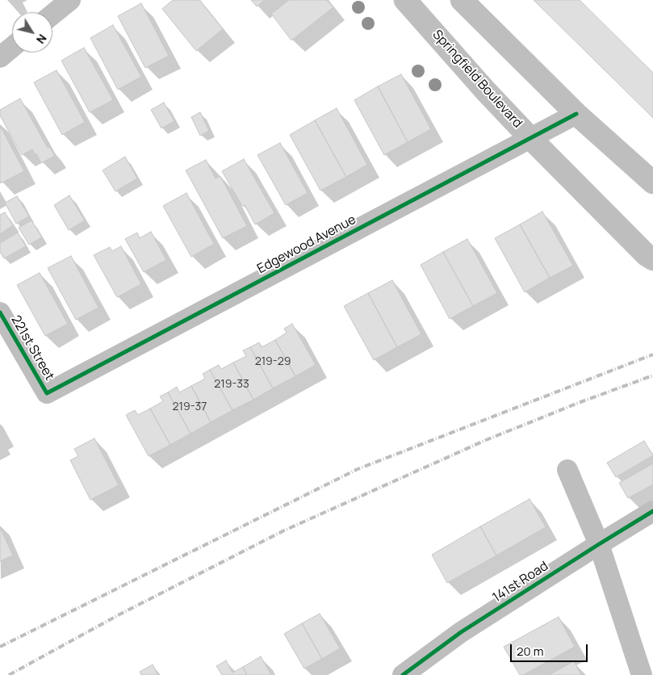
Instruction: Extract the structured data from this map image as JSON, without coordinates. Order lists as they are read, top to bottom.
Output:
{
  "streets": {
    "main road": ["Springfield Boulevard"],
    "street": ["Edgewood Avenue", "221st Street", "141st Road"]
  },
  "crossings": [
    ["Springfield Boulevard", "Edgewood Avenue"],
    ["Edgewood Avenue", "221st Street"]
  ],
  "house_numbers": ["219-29", "219-33", "219-37"],
  "scale_bar": "20 m",
  "north": "bottom right"
}
